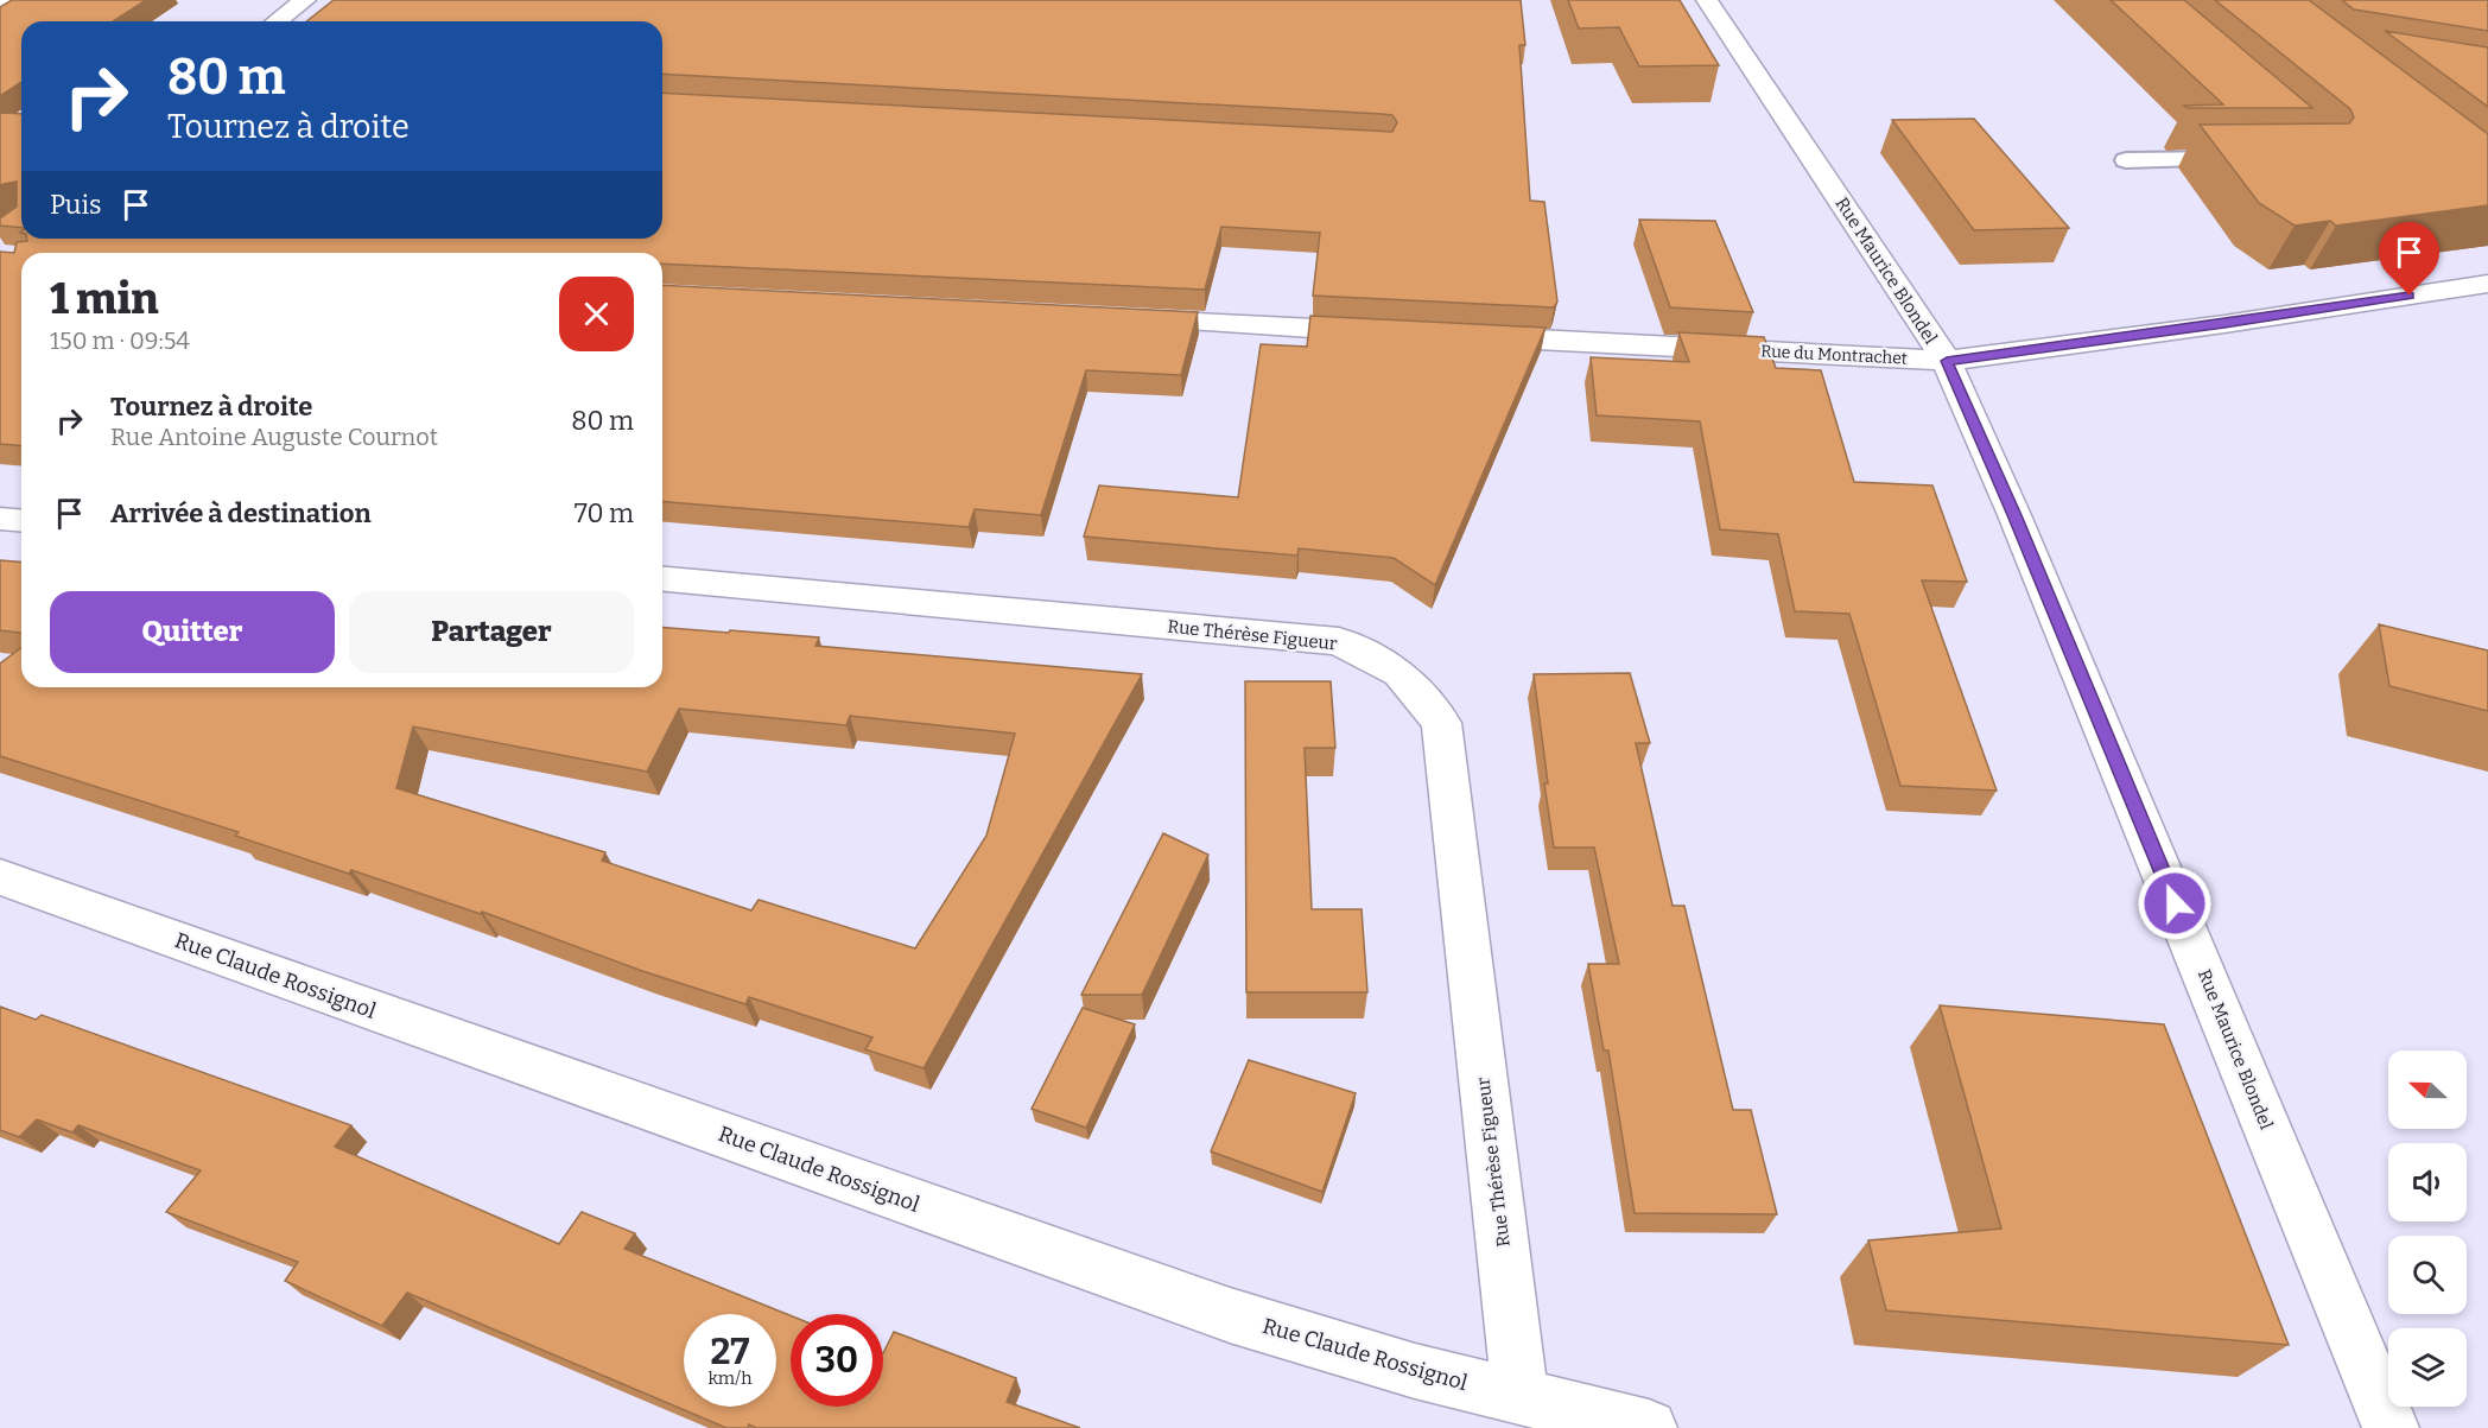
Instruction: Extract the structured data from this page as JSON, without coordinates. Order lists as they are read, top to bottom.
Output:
{
  "streets": {
    "street": [
      "Rue Maurice Blondel",
      "Rue du Montrachet",
      "Rue Thérèse Figueur",
      "Rue Claude Rossignol"
    ]
  },
  "crossings": [
    ["Rue Maurice Blondel", "Rue du Montrachet"],
    ["Rue Thérèse Figueur", "Rue Claude Rossignol"]
  ],
  "north": "left",
  "page": {
    "turn": ["80 m", "Tournez à droite"],
    "then": "Puis",
    "heading": ["1 min", "150 m · 09:54"],
    "list": [
      {
        "name": "Tournez à droite",
        "note": "Rue Antoine Auguste Cournot",
        "value": "80 m"
      },
      {
        "name": "Arrivée à destination",
        "value": "70 m"
      }
    ],
    "buttons": ["Quitter", "Partager"],
    "speed": "27 km/h",
    "limit": "30"
  }
}
